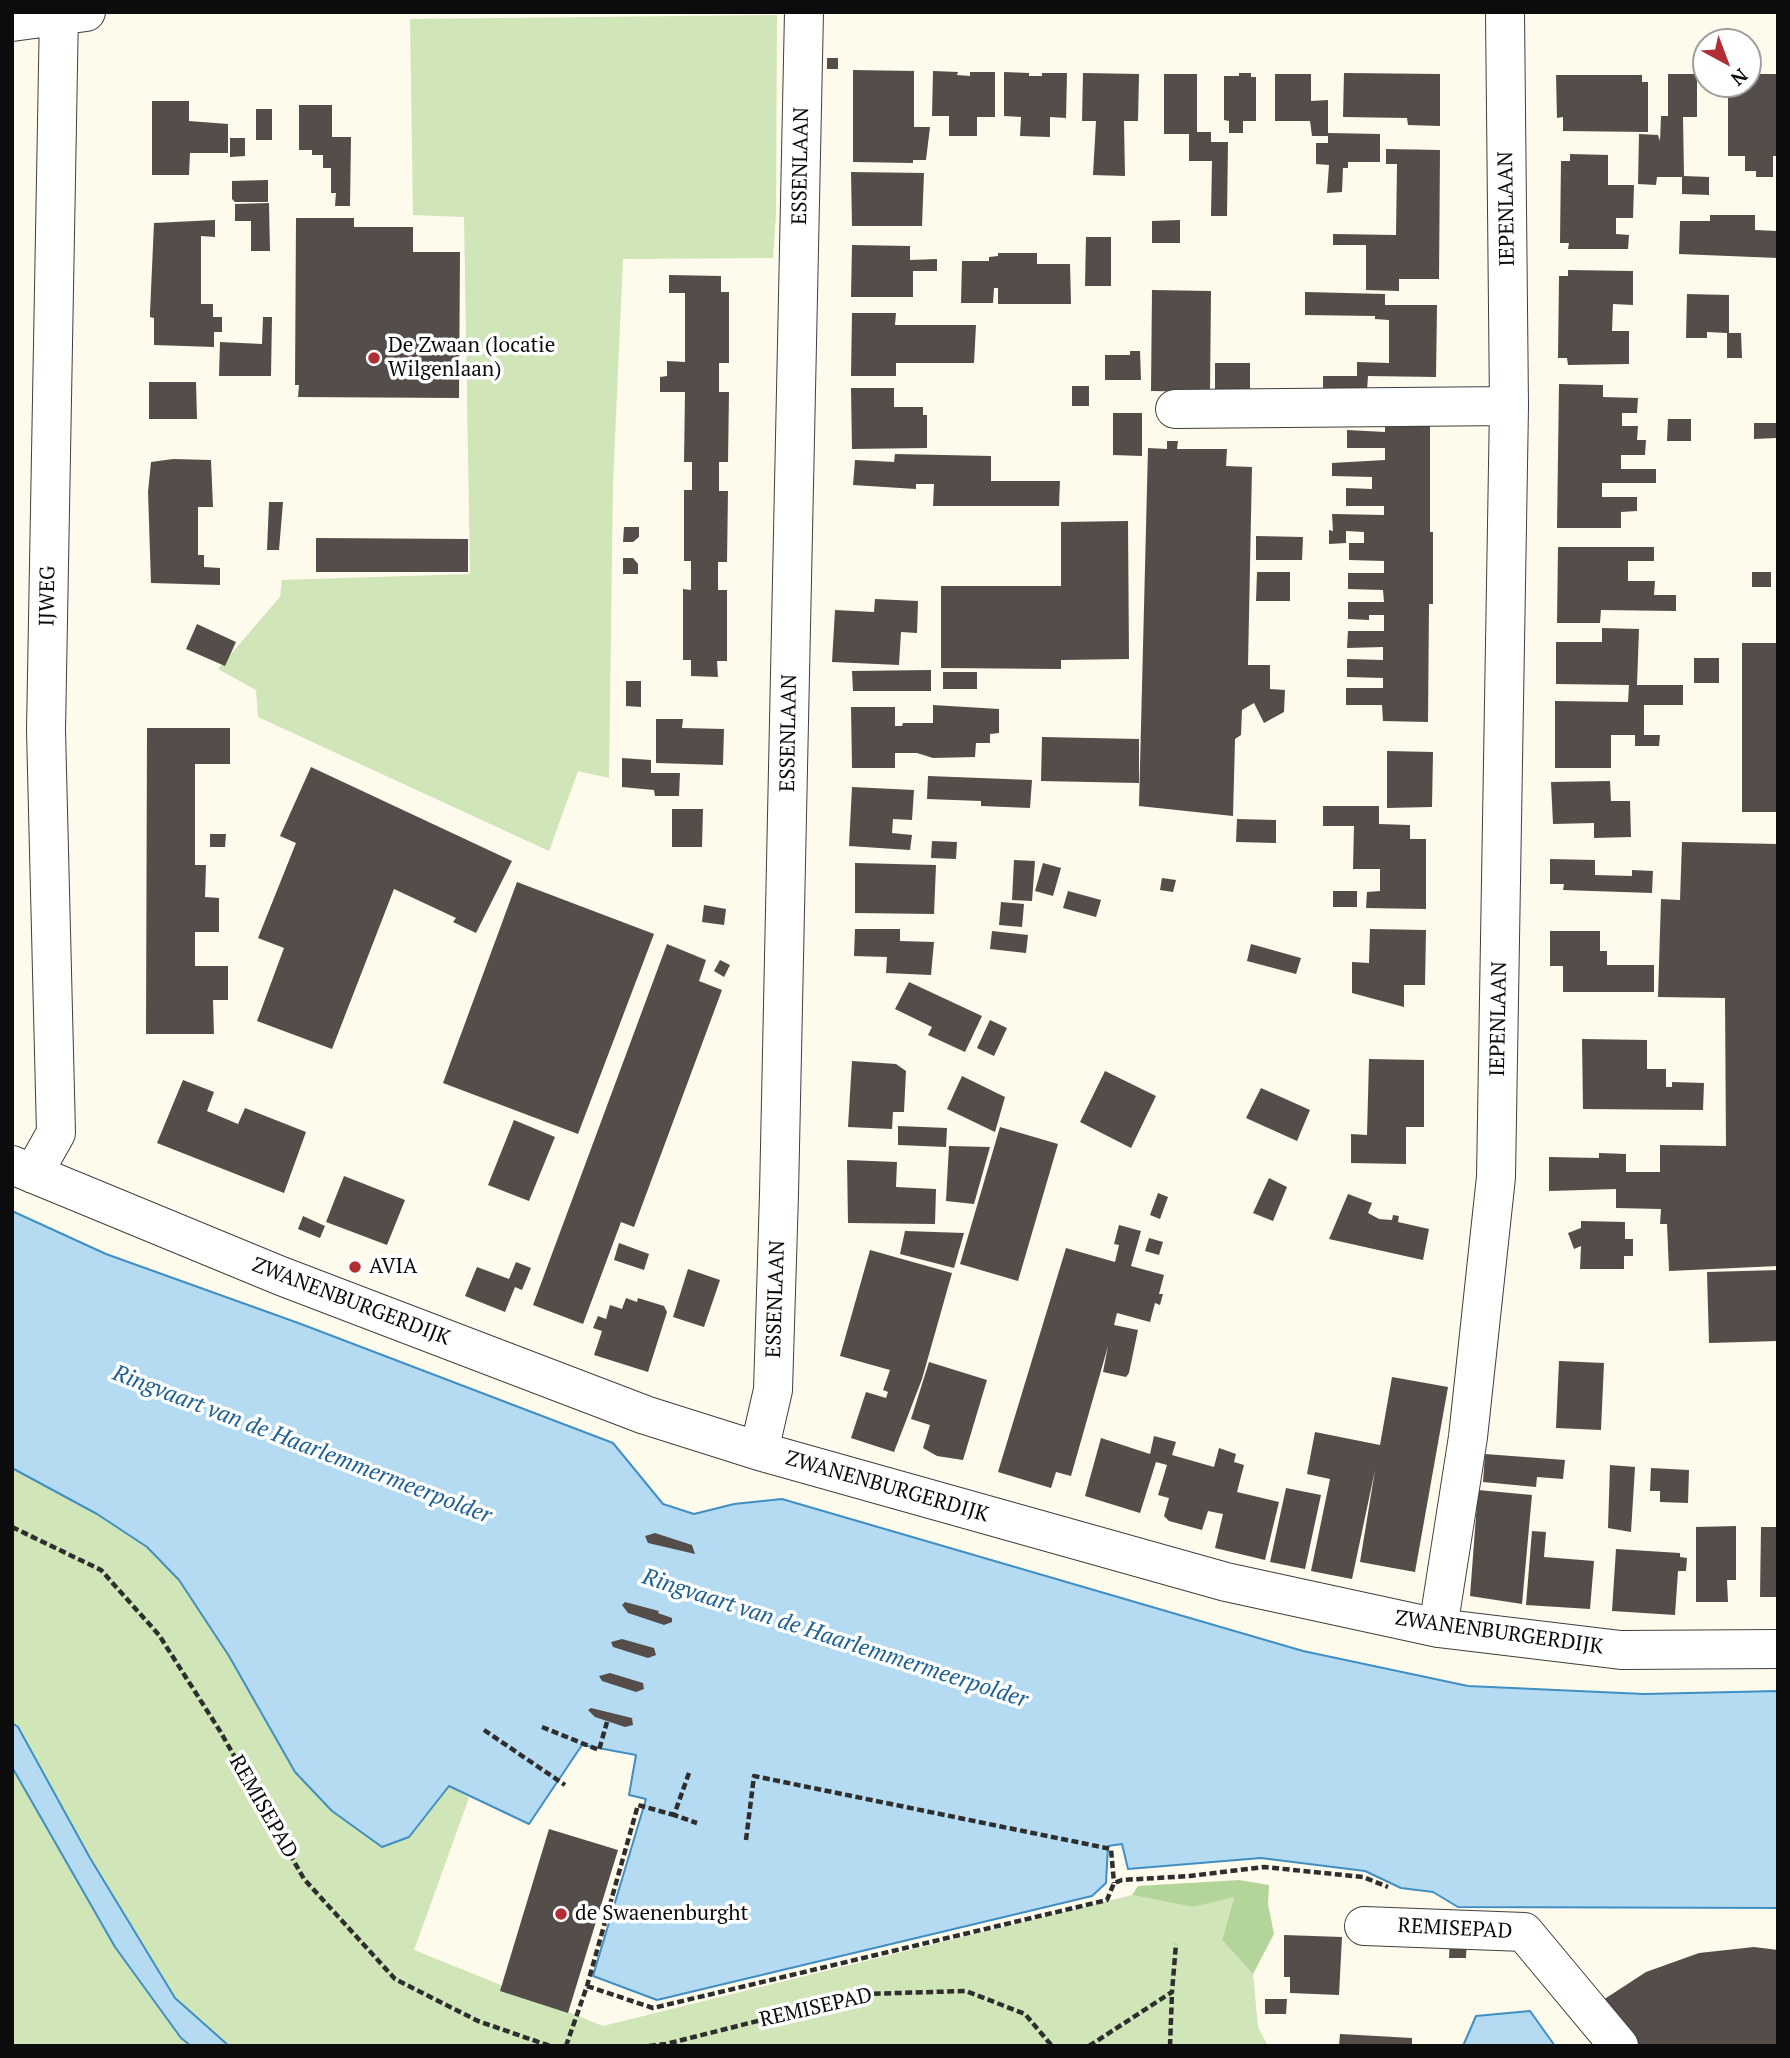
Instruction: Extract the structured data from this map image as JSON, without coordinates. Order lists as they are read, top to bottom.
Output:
{
  "streets": {
    "street": [
      "ESSENLAAN",
      "IEPENLAAN",
      "IJWEG",
      "ZWANENBURGERDIJK",
      "REMISEPAD"
    ]
  },
  "crossings": [
    ["ESSENLAAN", "ZWANENBURGERDIJK"],
    ["IEPENLAAN", "ZWANENBURGERDIJK"],
    ["IJWEG", "ZWANENBURGERDIJK"]
  ],
  "water": ["Ringvaart van de Haarlemmermeerpolder"],
  "places": ["De Zwaan (locatie Wilgenlaan)", "AVIA", "de Swaenenburght"],
  "north": "bottom right"
}
